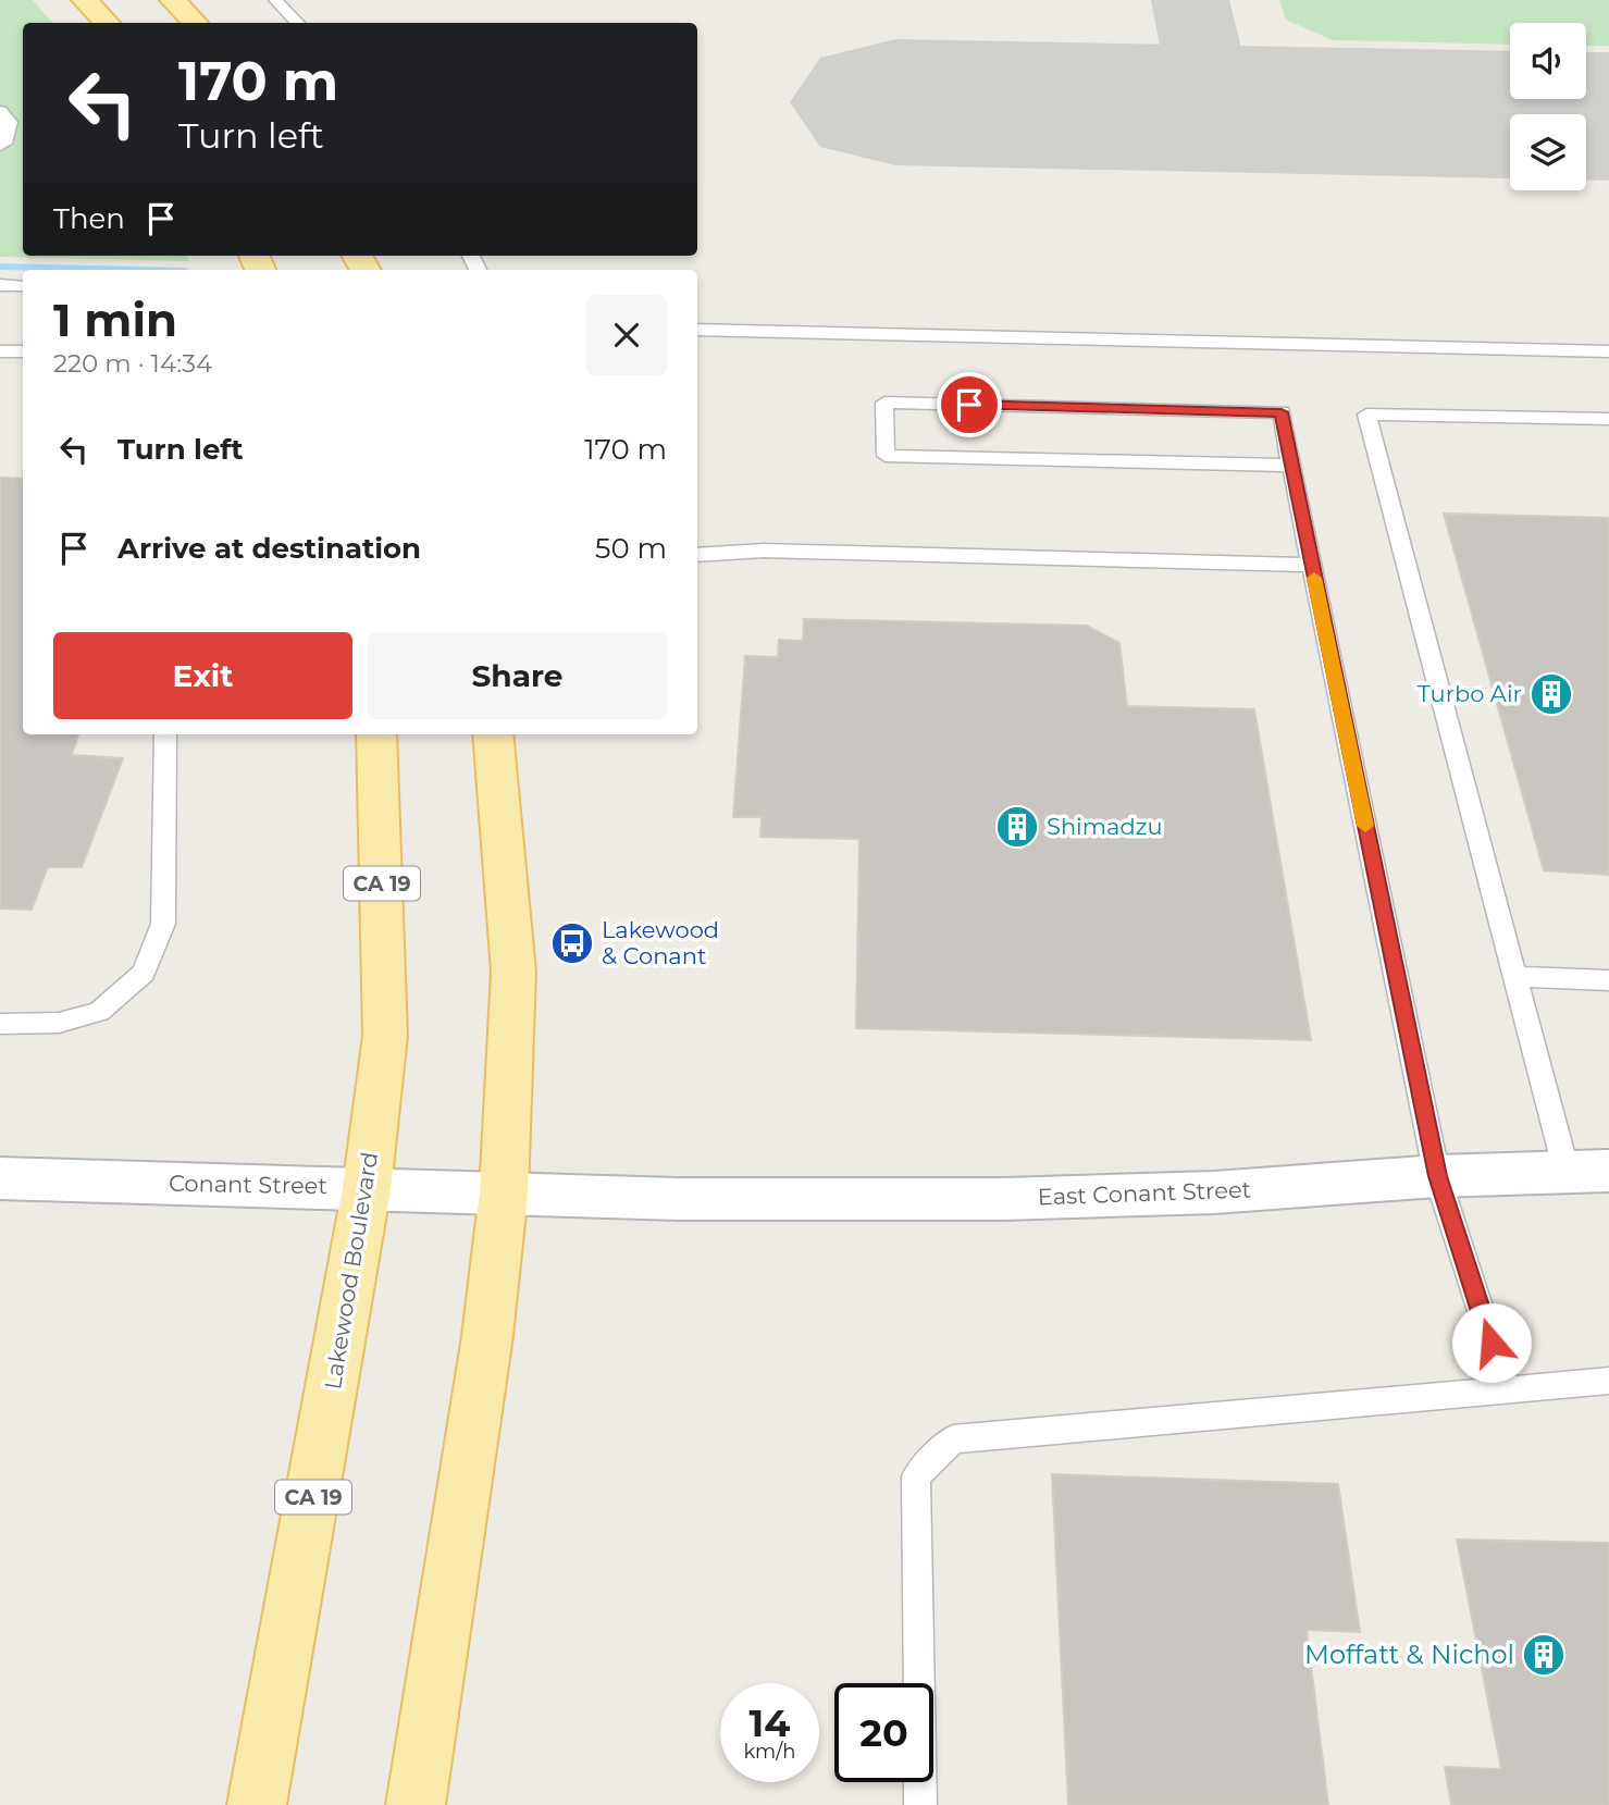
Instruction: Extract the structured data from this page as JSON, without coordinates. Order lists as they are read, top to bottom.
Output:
{
  "streets": {
    "main road": ["CA 19", "Lakewood Boulevard"],
    "street": ["Conant Street", "East Conant Street"]
  },
  "crossings": [
    ["Conant Street", "East Conant Street"],
    ["Conant Street", "Lakewood Boulevard"]
  ],
  "places": {
    "building": ["Turbo Air", "Shimadzu", "Moffatt & Nichol"],
    "bus stop": ["Lakewood & Conant"]
  },
  "page": {
    "turn": ["170 m", "Turn left"],
    "then": "Then",
    "heading": ["1 min", "220 m · 14:34"],
    "list": [
      {
        "name": "Turn left",
        "value": "170 m"
      },
      {
        "name": "Arrive at destination",
        "value": "50 m"
      }
    ],
    "buttons": ["Exit", "Share"],
    "speed": "14 km/h",
    "limit": "20"
  }
}
